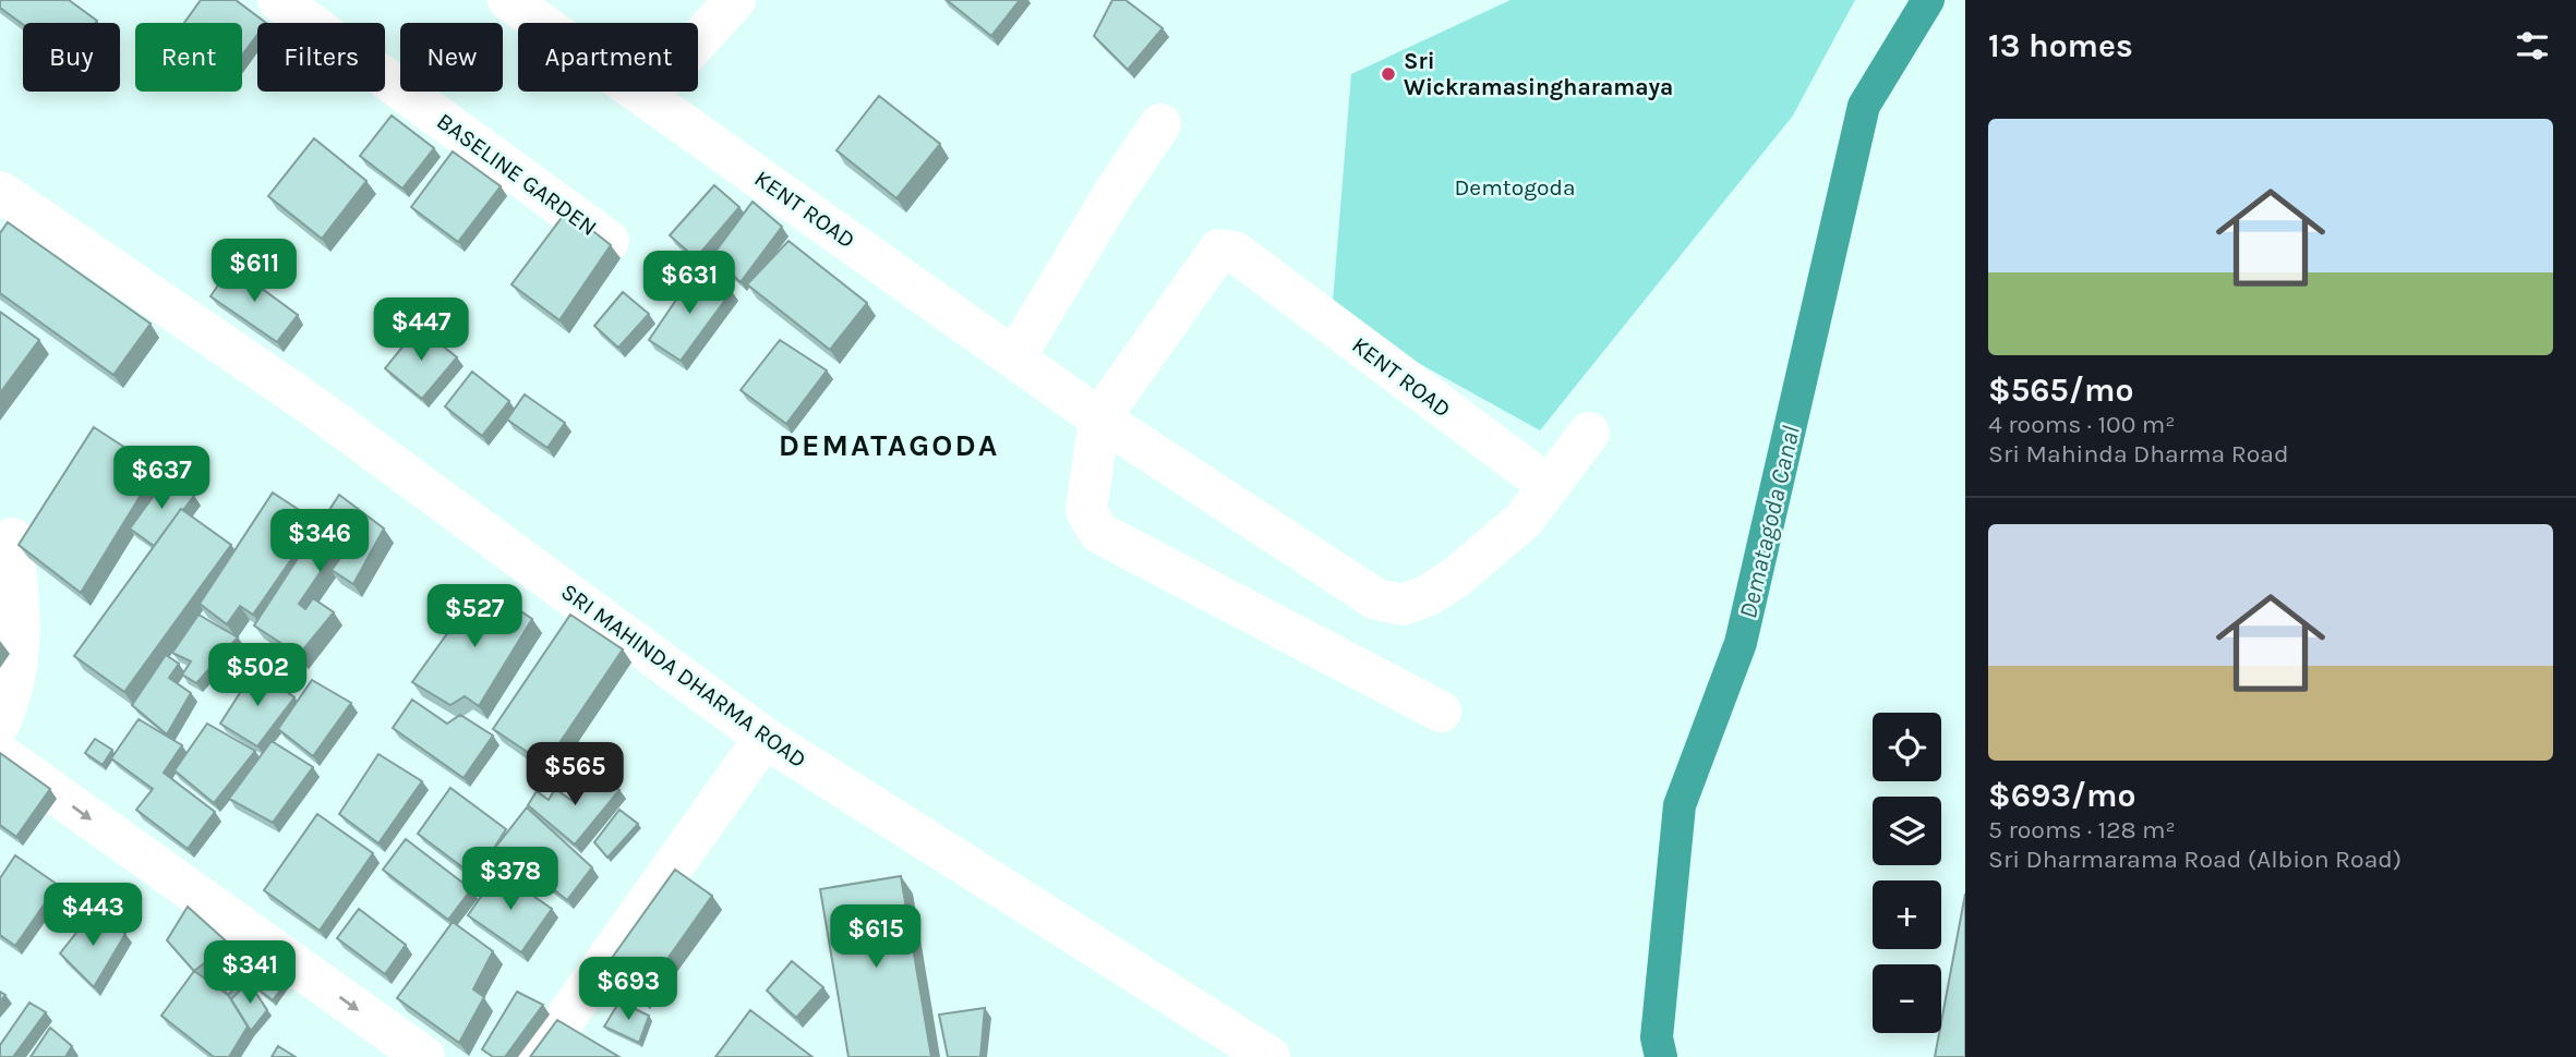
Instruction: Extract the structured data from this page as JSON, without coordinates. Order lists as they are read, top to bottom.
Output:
{
  "streets": {
    "street": ["BASELINE GARDEN", "KENT ROAD", "SRI MAHINDA DHARMA ROAD"]
  },
  "districts": ["DEMATAGODA"],
  "water": ["Dematagoda Canal"],
  "parks": ["Demtogoda"],
  "places": ["Sri Wickramasingharamaya"],
  "page": {
    "heading": "13 homes",
    "chip": [
      "Buy",
      "Rent",
      "Filters",
      "New",
      "Apartment"
    ],
    "list": [
      {
        "name": "$565/mo",
        "note": "4 rooms · 100 m² · Sri Mahinda Dharma Road"
      },
      {
        "name": "$693/mo",
        "note": "5 rooms · 128 m² · Sri Dharmarama Road (Albion Road)"
      }
    ],
    "price": [
      "$611",
      "$631",
      "$447",
      "$637",
      "$346",
      "$527",
      "$502",
      "$565",
      "$378",
      "$443",
      "$615",
      "$341",
      "$693"
    ],
    "map_buttons": ["+", "−"]
  }
}
